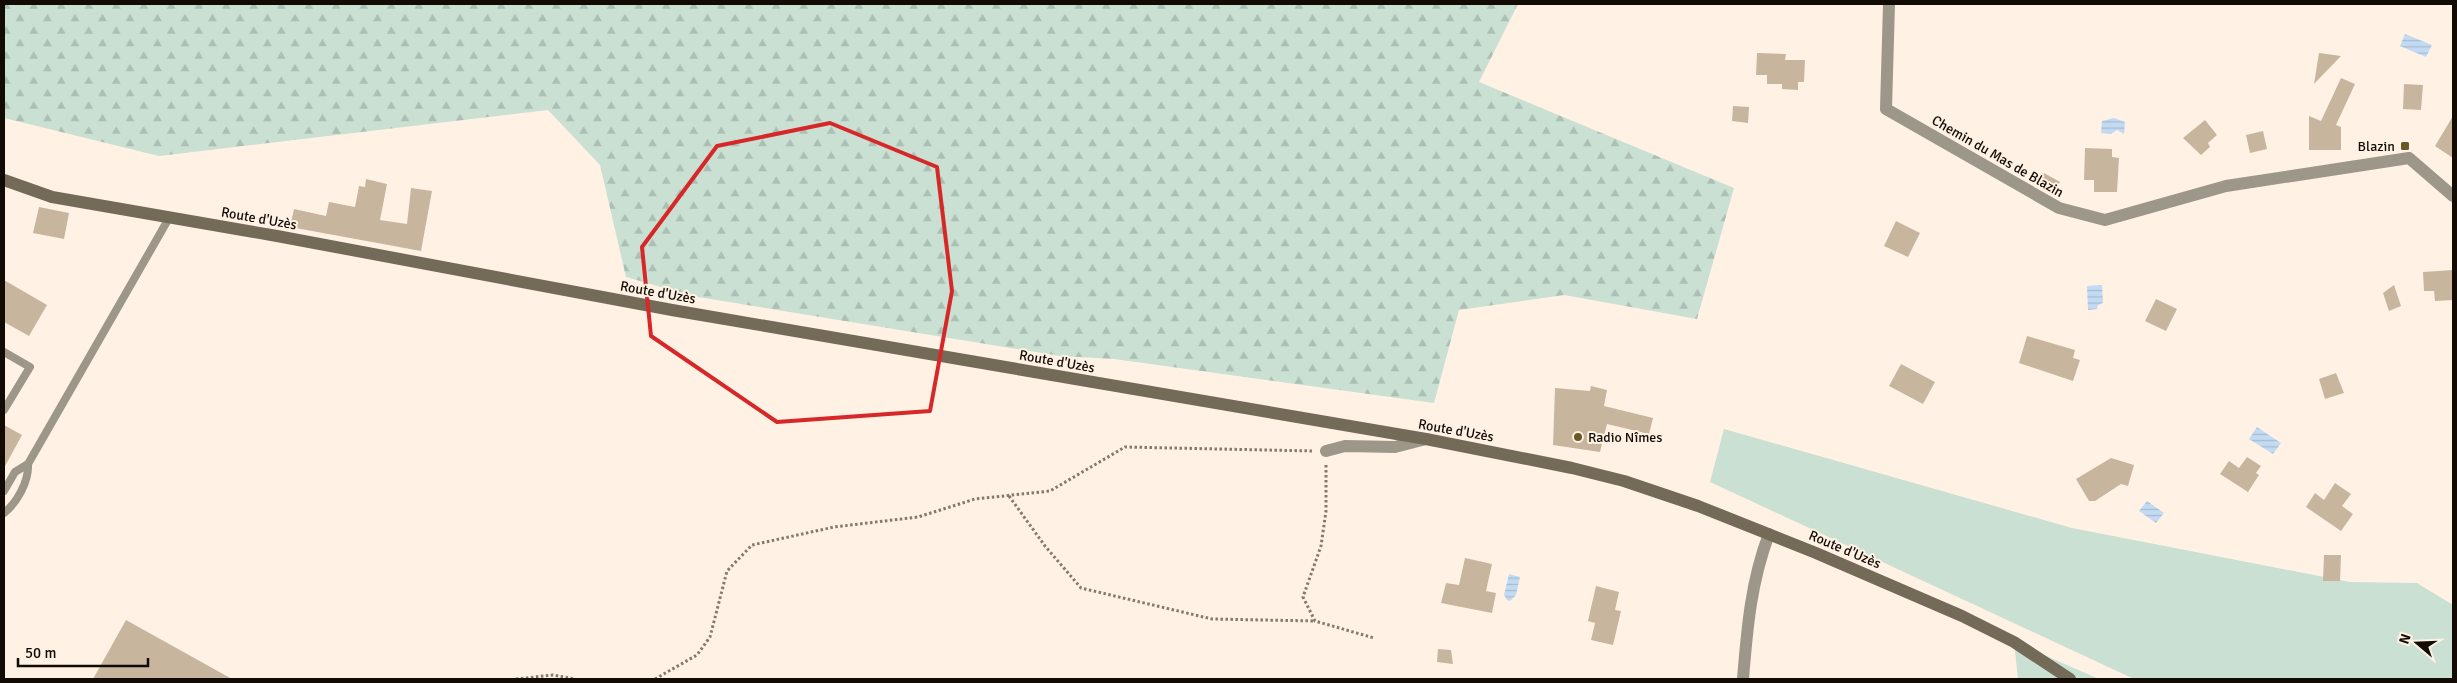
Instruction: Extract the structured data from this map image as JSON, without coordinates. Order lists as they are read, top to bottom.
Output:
{
  "streets": {
    "main road": ["Route d'Uzès"],
    "street": ["Chemin du Mas de Blazin"]
  },
  "places": {
    "transit": ["Blazin"],
    "other": ["Radio Nîmes"]
  },
  "scale_bar": "50 m",
  "north": "left"
}
